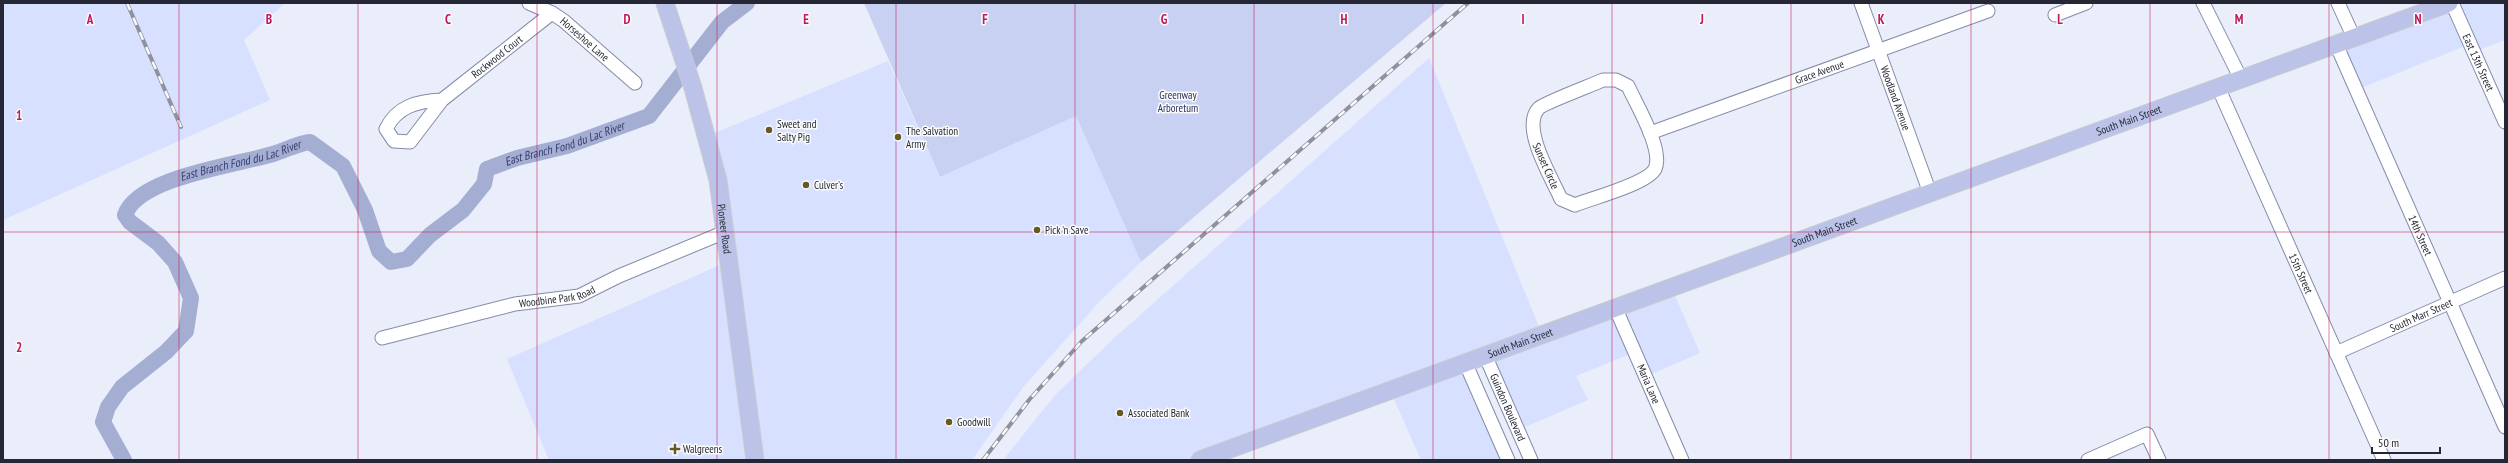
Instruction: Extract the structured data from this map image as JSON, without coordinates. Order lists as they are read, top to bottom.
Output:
{
  "streets": {
    "main road": ["South Main Street", "Pioneer Road"],
    "street": [
      "Horseshoe Lane",
      "Rockwood Court",
      "East 13th Street",
      "Grace Avenue",
      "Woodland Avenue",
      "Sunset Circle",
      "14th Street",
      "15th Street",
      "Woodbine Park Road",
      "South Marr Street",
      "Maria Lane",
      "Guindon Boulevard"
    ]
  },
  "crossings": [
    ["Horseshoe Lane", "Rockwood Court"],
    ["East 13th Street", "South Main Street"],
    ["Grace Avenue", "Woodland Avenue"],
    ["Grace Avenue", "Sunset Circle"],
    ["Woodland Avenue", "South Main Street"],
    ["South Main Street", "14th Street"],
    ["South Main Street", "15th Street"],
    ["South Main Street", "Maria Lane"],
    ["South Main Street", "Guindon Boulevard"],
    ["Pioneer Road", "Woodbine Park Road"],
    ["14th Street", "South Marr Street"],
    ["15th Street", "South Marr Street"]
  ],
  "water": ["East Branch Fond du Lac River"],
  "parks": ["Greenway Arboretum"],
  "places": {
    "other": [
      "Sweet and Salty Pig",
      "The Salvation Army",
      "Culver's",
      "Pick 'n Save",
      "Associated Bank",
      "Goodwill"
    ],
    "health": ["Walgreens"]
  },
  "scale_bar": "50 m",
  "grid": {
    "columns": [
      "A",
      "B",
      "C",
      "D",
      "E",
      "F",
      "G",
      "H",
      "I",
      "J",
      "K",
      "L",
      "M",
      "N"
    ],
    "rows": ["1", "2"]
  }
}
